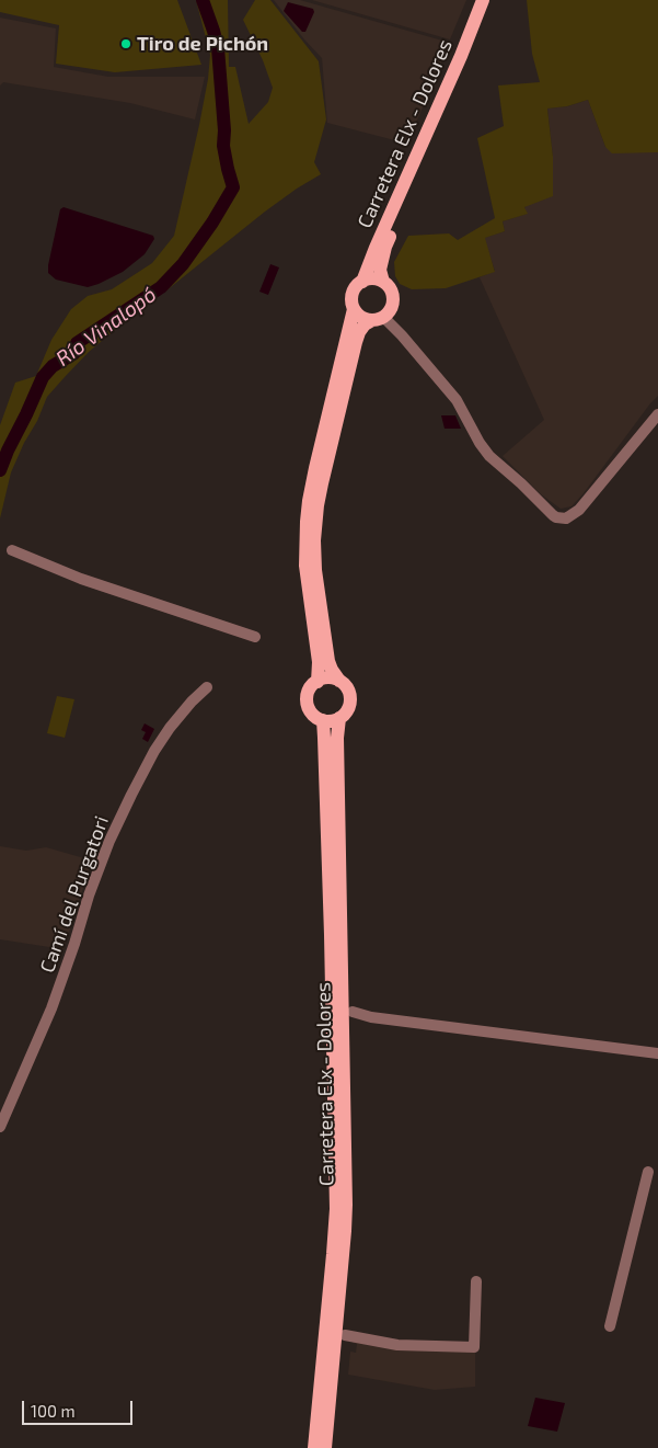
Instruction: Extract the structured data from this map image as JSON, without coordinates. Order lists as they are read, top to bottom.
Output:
{
  "streets": {
    "main road": ["Carretera Elx - Dolores"],
    "street": ["Camí del Purgatori"]
  },
  "water": ["Río Vinalopó"],
  "places": ["Tiro de Pichón"],
  "scale_bar": "100 m"
}
